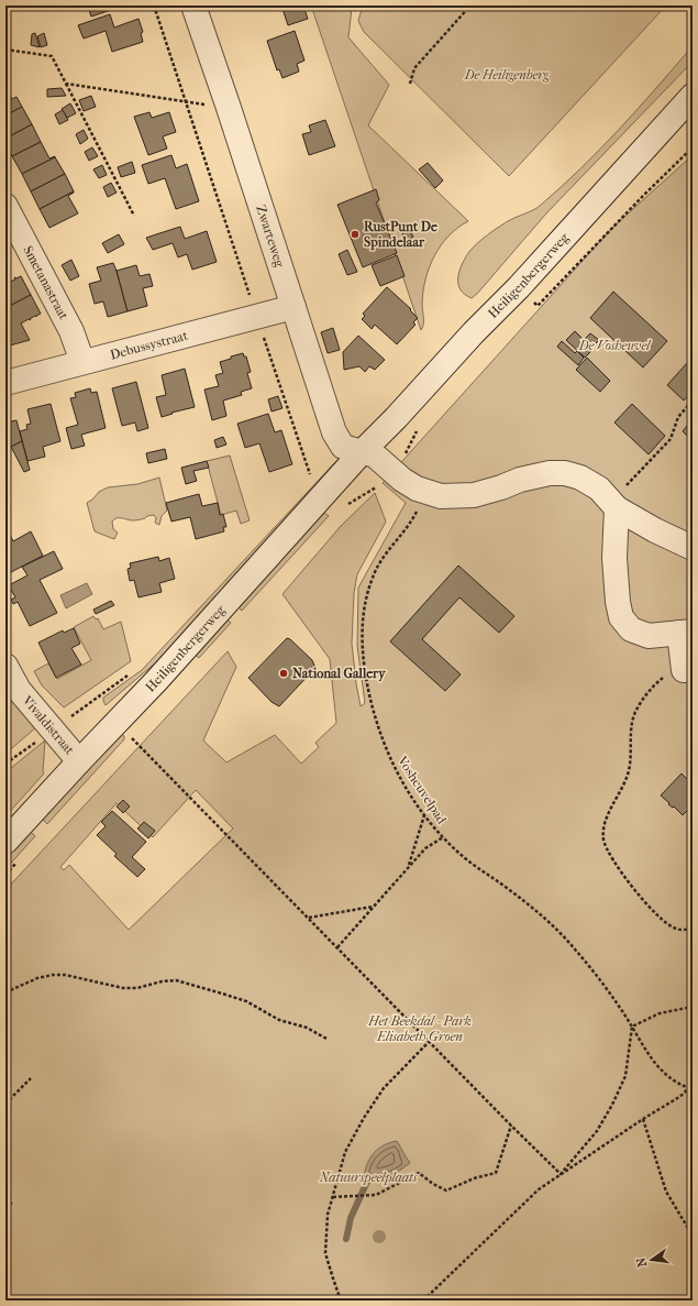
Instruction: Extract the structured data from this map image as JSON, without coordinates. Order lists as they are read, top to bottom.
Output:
{
  "streets": {
    "street": [
      "Zwarteweg",
      "Heiligenbergerweg",
      "Smetanastraat",
      "Debussystraat",
      "Vivaldistraat"
    ],
    "path": ["Vosheuvelpad"]
  },
  "crossings": [
    ["Zwarteweg", "Heiligenbergerweg"],
    ["Zwarteweg", "Debussystraat"],
    ["Heiligenbergerweg", "Vivaldistraat"],
    ["Smetanastraat", "Debussystraat"]
  ],
  "parks": [
    "De Heiligenberg",
    "De Vosheuvel",
    "Het Beekdal - Park Elisabeth Groen",
    "Natuurspeelplaats"
  ],
  "places": ["RustPunt De Spindelaar", "National Gallery"],
  "north": "left"
}
